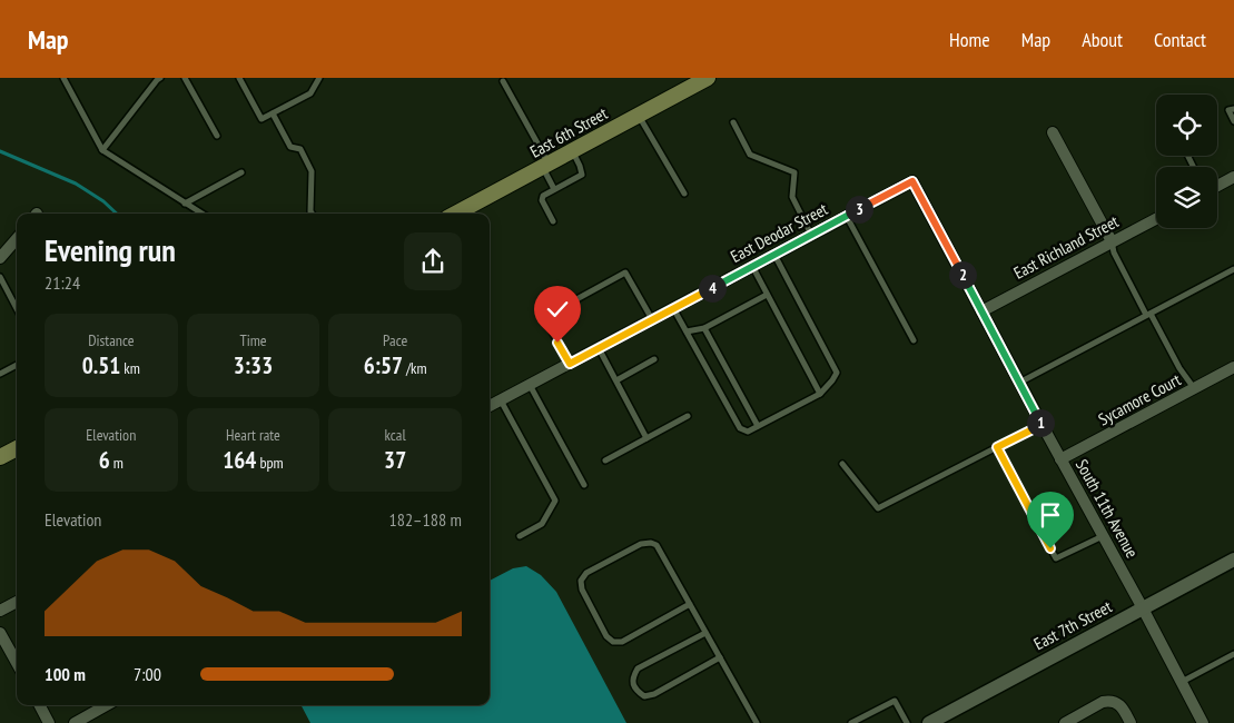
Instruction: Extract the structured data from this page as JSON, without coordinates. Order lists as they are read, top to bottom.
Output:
{
  "streets": {
    "main road": ["East 6th Street"],
    "street": [
      "East Deodar Street",
      "East Richland Street",
      "Sycamore Court",
      "South 11th Avenue",
      "East 7th Street"
    ]
  },
  "crossings": [
    ["East Deodar Street", "South 11th Avenue"],
    ["East Richland Street", "South 11th Avenue"],
    ["Sycamore Court", "South 11th Avenue"],
    ["South 11th Avenue", "East 7th Street"]
  ],
  "page": {
    "header": "Map",
    "nav": [
      "Home",
      "Map",
      "About",
      "Contact"
    ],
    "pins": [
      "3",
      "2",
      "4",
      "1"
    ],
    "heading": ["Evening run", "21:24"],
    "stats": [
      ["Distance", "0.51 km"],
      ["Time", "3:33"],
      ["Pace", "6:57 /km"],
      ["Elevation", "6 m"],
      ["Heart rate", "164 bpm"],
      ["kcal", "37"]
    ],
    "chart": ["Elevation", "182–188 m"],
    "list": [
      {
        "name": "100 m",
        "note": "7:00"
      }
    ]
  }
}
